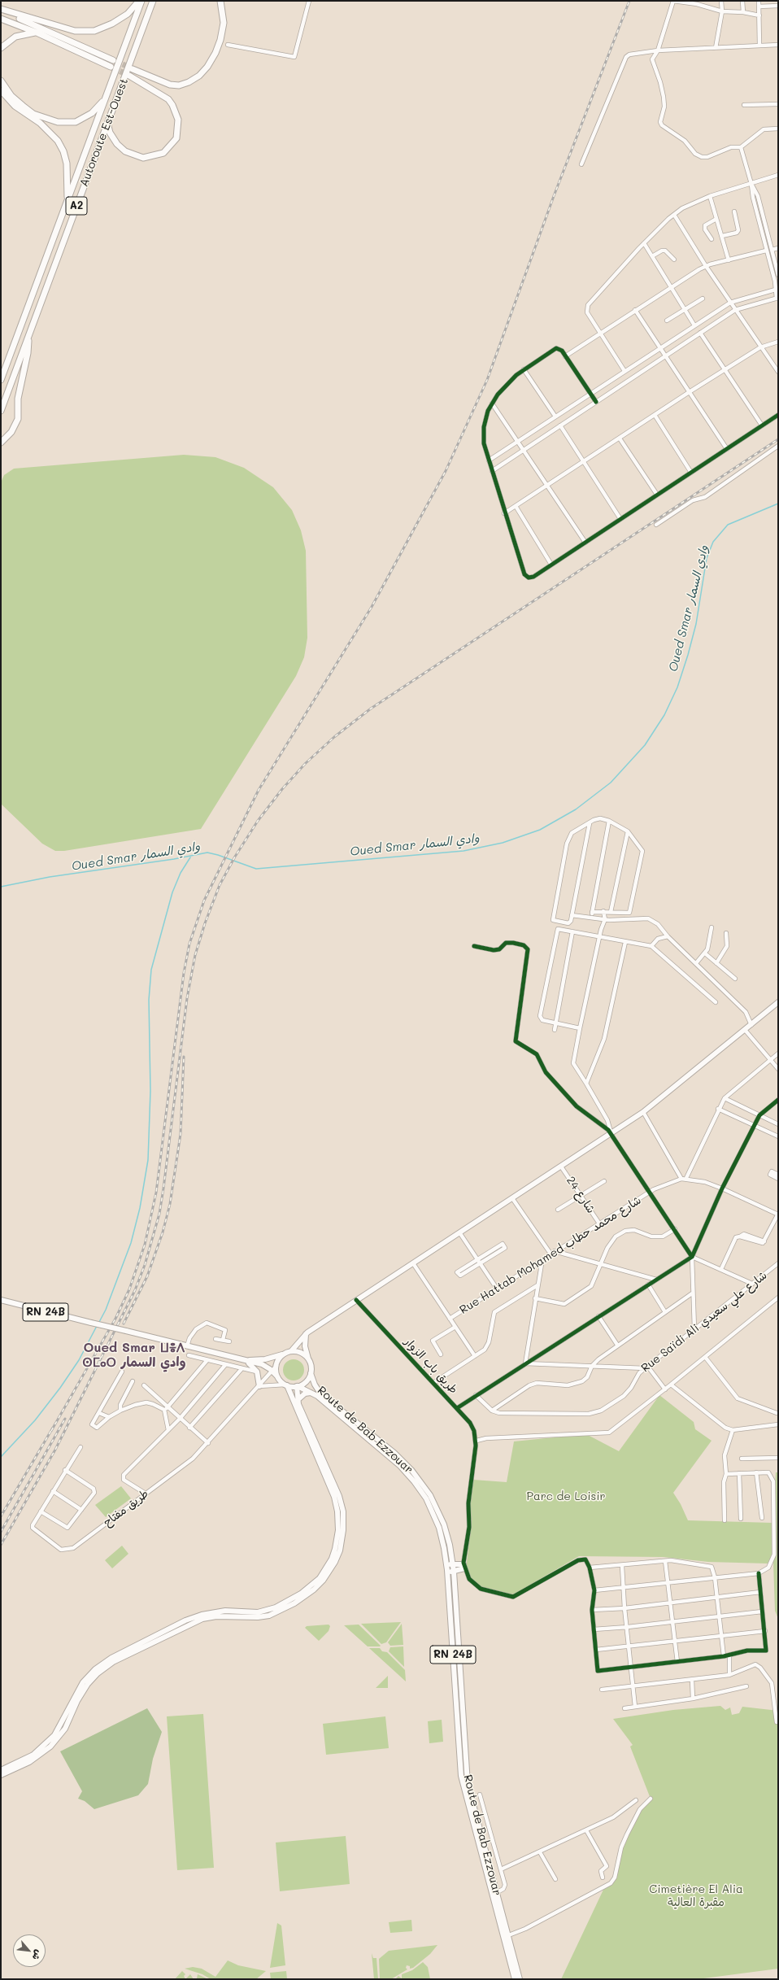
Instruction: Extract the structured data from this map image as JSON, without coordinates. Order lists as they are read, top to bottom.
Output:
{
  "streets": {
    "highway": ["Autoroute Est-Ouest", "A2"],
    "main road": ["RN 24B", "Route de Bab Ezzouar"],
    "street": [
      "شارع 24",
      "Rue Hattab Mohamed شارع محمد حطاب",
      "Rue Saïdi Ali شارع علي سعيدي",
      "طريق باب الزوار",
      "طريق مفتاح"
    ]
  },
  "crossings": [
    ["شارع 24", "Rue Hattab Mohamed شارع محمد حطاب"],
    ["Route de Bab Ezzouar", "طريق مفتاح"]
  ],
  "districts": ["Oued Smar ⵡⴻⴷ ⵙⵎⴰⵔ وادي السمار"],
  "water": ["Oued Smar وادي السمار"],
  "parks": ["Parc de Loisir", "Cimetière El Alia مقبرة العالية"],
  "north": "bottom right"
}
